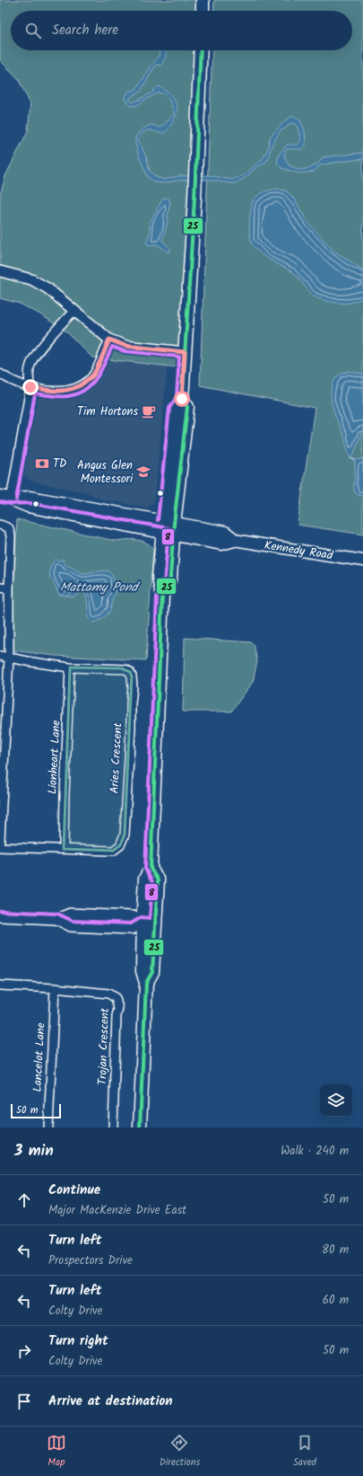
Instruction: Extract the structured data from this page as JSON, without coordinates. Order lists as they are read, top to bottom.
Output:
{
  "streets": {
    "main road": ["Kennedy Road"],
    "street": [
      "Lionheart Lane",
      "Aries Crescent",
      "Trojan Crescent",
      "Lancelot Lane"
    ]
  },
  "crossings": [
    ["Lionheart Lane", "Aries Crescent"],
    ["Trojan Crescent", "Lancelot Lane"]
  ],
  "water": ["Mattamy Pond"],
  "places": {
    "cafe": ["Tim Hortons"],
    "bank": ["TD"],
    "school or university": ["Angus Glen Montessori"]
  },
  "lines": ["transit line 25", "transit line 8"],
  "scale_bar": "50 m",
  "page": {
    "search": "Search here",
    "scale": "50 m",
    "heading": ["3 min", "Walk · 240 m"],
    "list": [
      ["Continue", "Major MacKenzie Drive East", "50 m"],
      ["Turn left", "Prospectors Drive", "80 m"],
      ["Turn left", "Colty Drive", "60 m"],
      ["Turn right", "Colty Drive", "50 m"],
      "Arrive at destination"
    ],
    "nav": ["Map", "Directions", "Saved"]
  }
}
